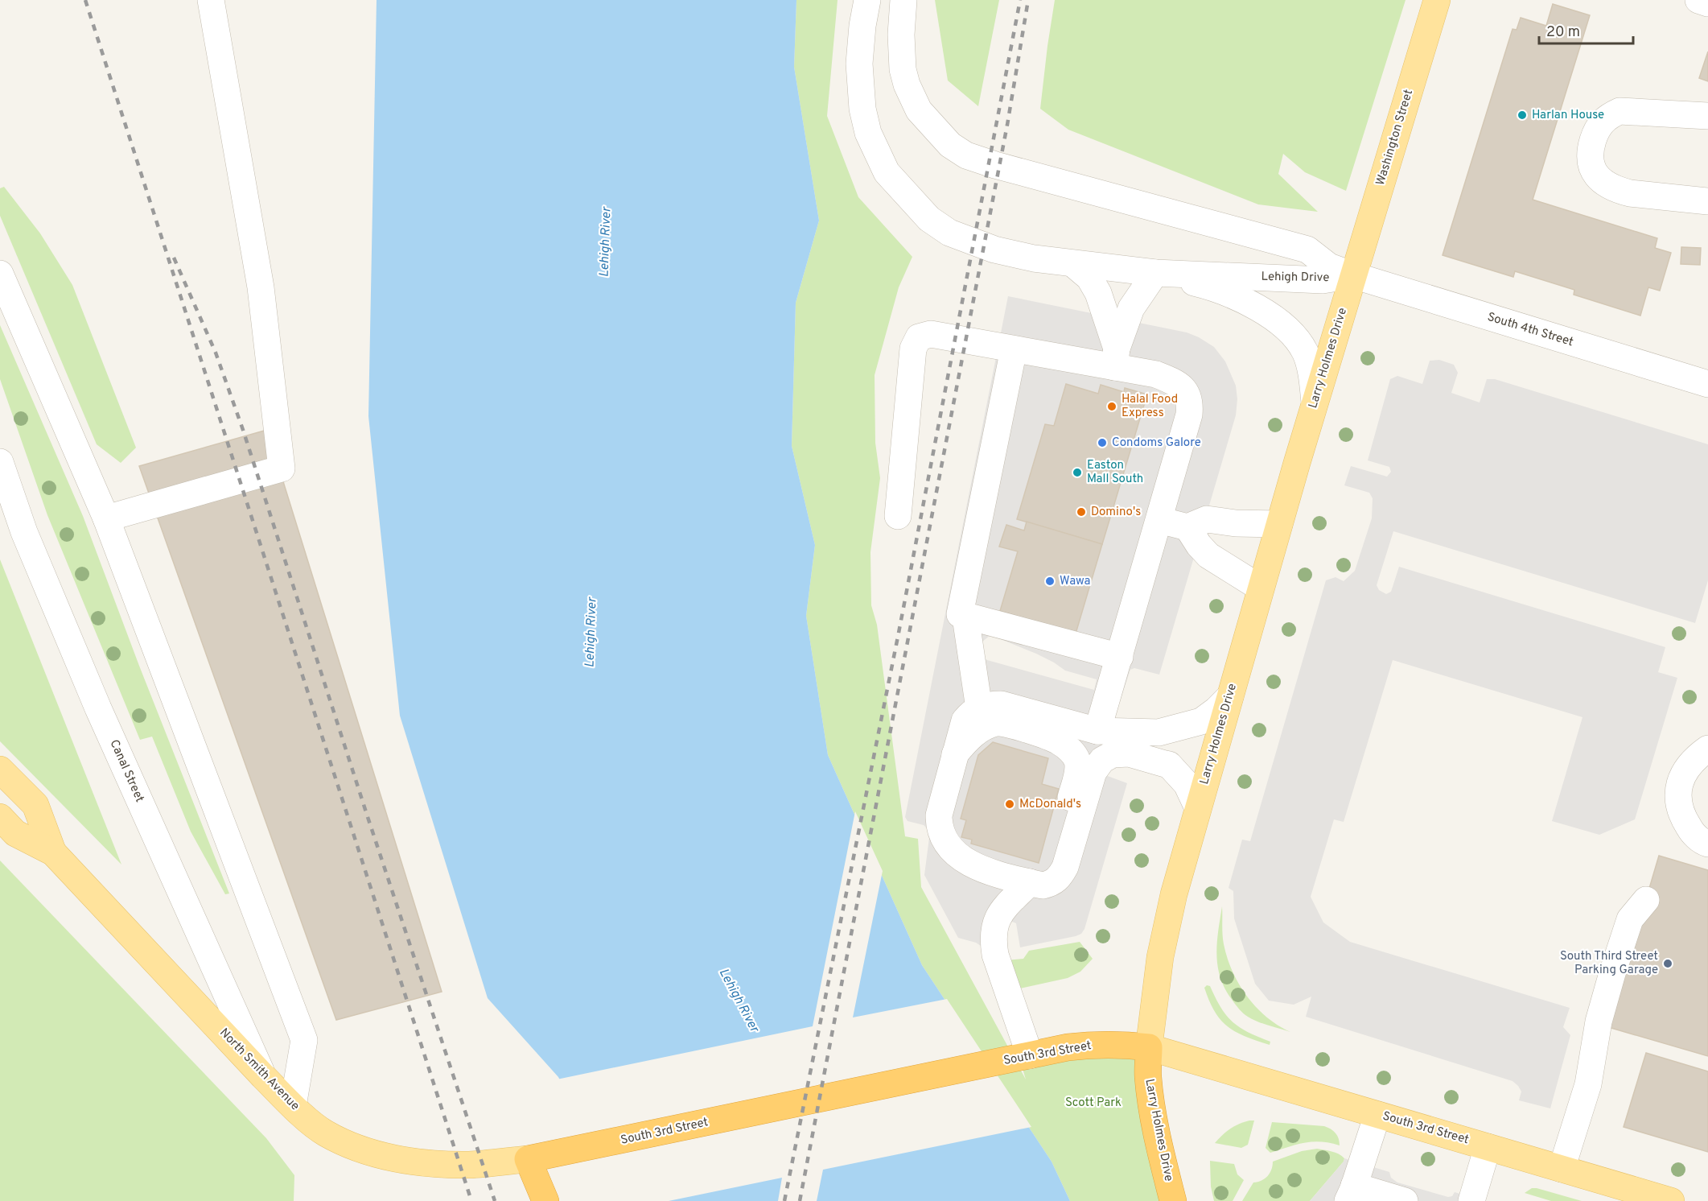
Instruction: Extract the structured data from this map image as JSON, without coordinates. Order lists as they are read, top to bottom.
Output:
{
  "streets": {
    "highway": ["Larry Holmes Drive", "South 3rd Street"],
    "main road": ["Washington Street", "North Smith Avenue"],
    "street": ["Lehigh Drive", "South 4th Street", "Canal Street"]
  },
  "crossings": [
    ["Washington Street", "Lehigh Drive"],
    ["Washington Street", "South 4th Street"],
    ["Washington Street", "Larry Holmes Drive"],
    ["Lehigh Drive", "South 4th Street"],
    ["Lehigh Drive", "Larry Holmes Drive"],
    ["South 4th Street", "Larry Holmes Drive"],
    ["Larry Holmes Drive", "South 3rd Street"],
    ["Canal Street", "North Smith Avenue"],
    ["South 3rd Street", "North Smith Avenue"]
  ],
  "water": ["Lehigh River"],
  "parks": ["Scott Park"],
  "places": [
    "Harlan House",
    "Halal Food Express",
    "Condoms Galore",
    "Easton Mall South",
    "Domino's",
    "Wawa",
    "McDonald's",
    "South Third Street Parking Garage"
  ],
  "scale_bar": "20 m"
}
